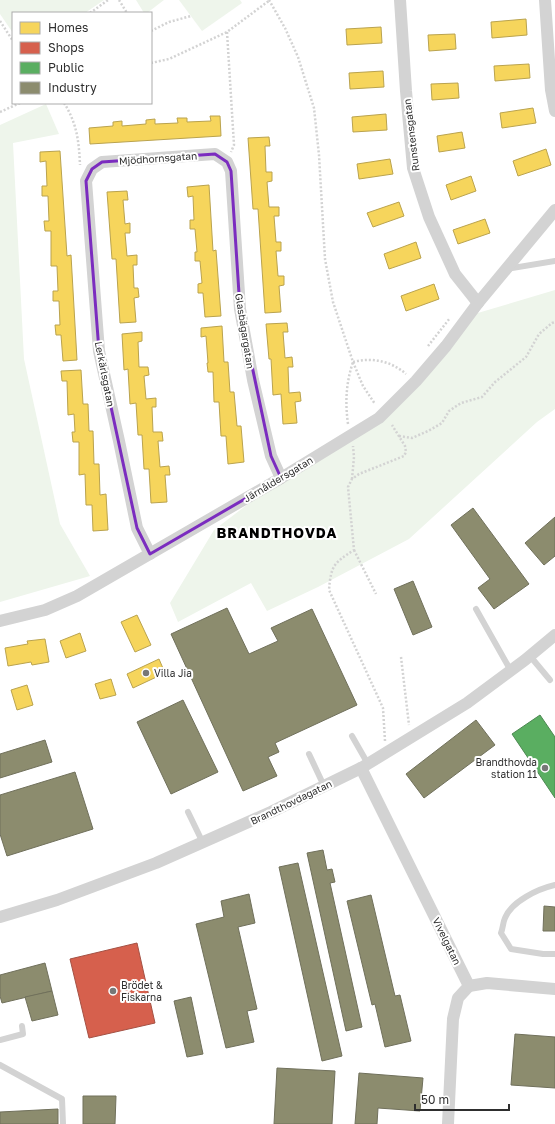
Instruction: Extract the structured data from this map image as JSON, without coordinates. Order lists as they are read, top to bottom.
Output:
{
  "streets": {
    "street": [
      "Runstensgatan",
      "Mjödhornsgatan",
      "Glasbägargatan",
      "Lerkärlsgatan",
      "Järnåldersgatan",
      "Brandthovdagatan",
      "Vivelgatan"
    ]
  },
  "crossings": [
    ["Runstensgatan", "Järnåldersgatan"],
    ["Mjödhornsgatan", "Glasbägargatan"],
    ["Mjödhornsgatan", "Lerkärlsgatan"],
    ["Glasbägargatan", "Järnåldersgatan"],
    ["Lerkärlsgatan", "Järnåldersgatan"],
    ["Brandthovdagatan", "Vivelgatan"]
  ],
  "districts": ["BRANDTHOVDA"],
  "places": ["Villa Jia", "Brandthovda station 11", "Brödet & Fiskarna"],
  "legend": [
    "Homes",
    "Shops",
    "Public",
    "Industry"
  ],
  "scale_bar": "50 m"
}
